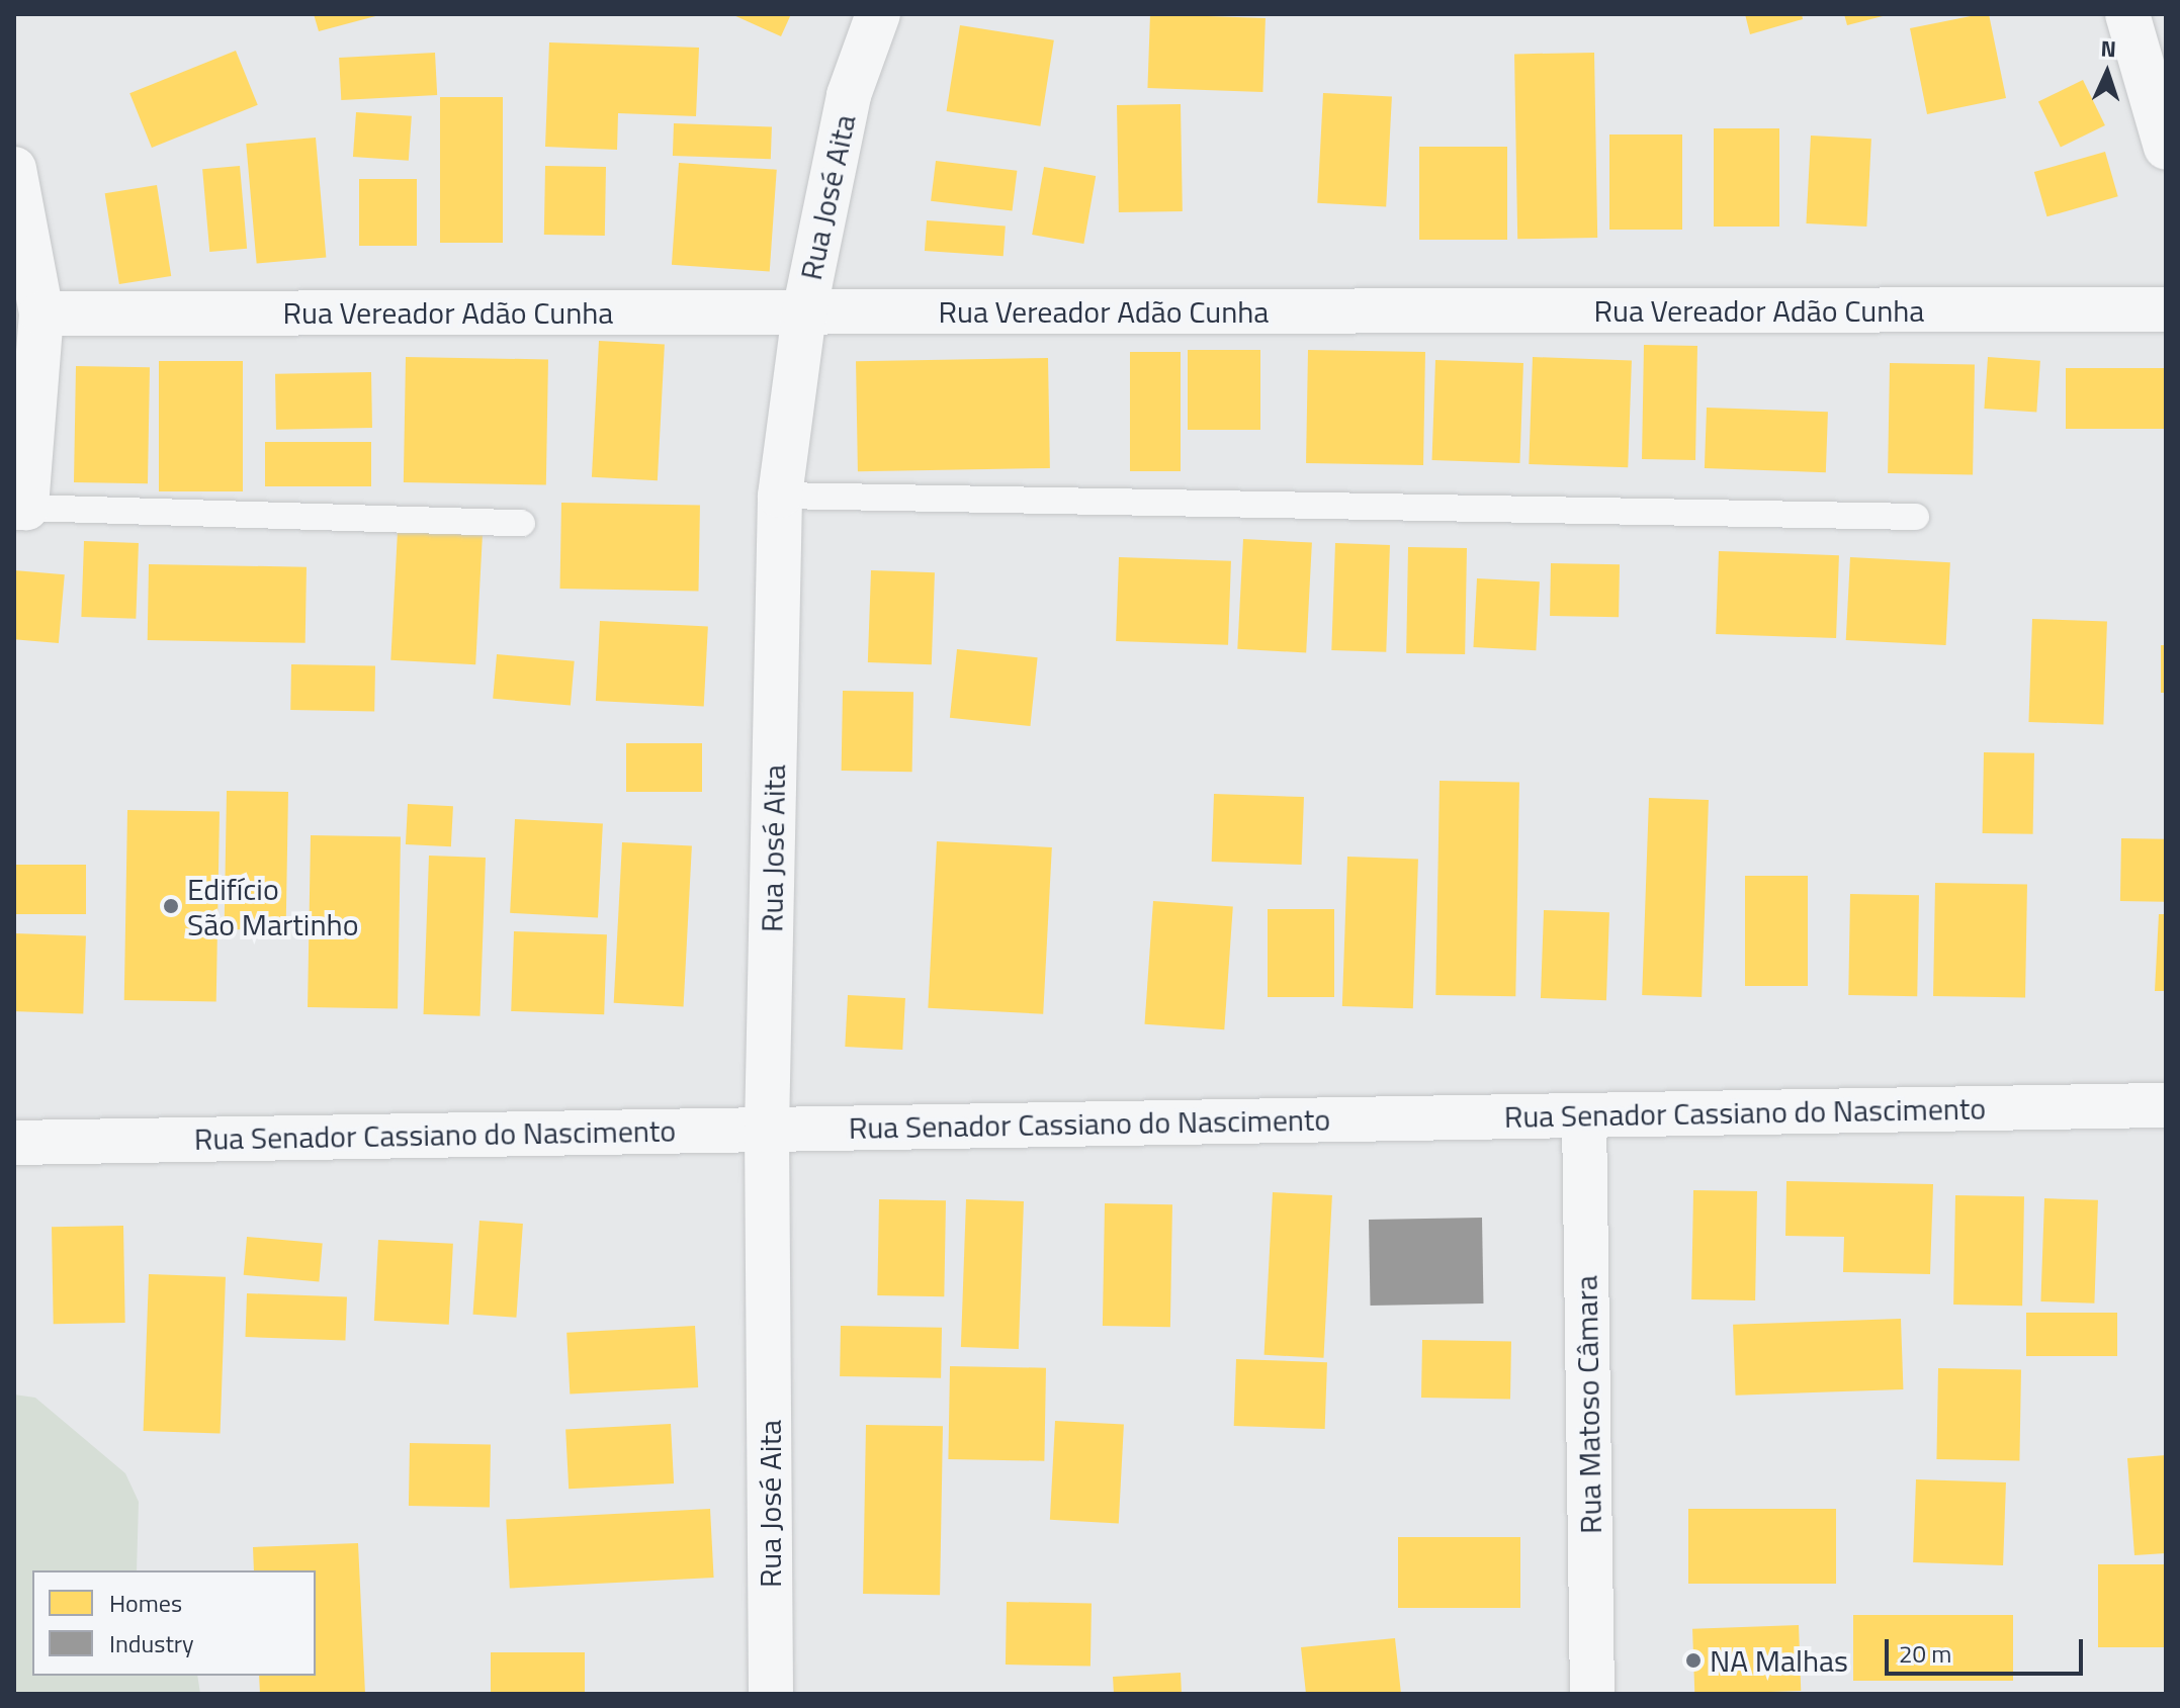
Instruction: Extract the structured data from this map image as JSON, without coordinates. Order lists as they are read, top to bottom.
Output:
{
  "streets": {
    "street": [
      "Rua José Aita",
      "Rua Vereador Adão Cunha",
      "Rua Senador Cassiano do Nascimento",
      "Rua Matoso Câmara"
    ]
  },
  "crossings": [
    ["Rua José Aita", "Rua Vereador Adão Cunha"],
    ["Rua José Aita", "Rua Senador Cassiano do Nascimento"],
    ["Rua Senador Cassiano do Nascimento", "Rua Matoso Câmara"]
  ],
  "places": ["Edifício São Martinho", "NA Malhas"],
  "legend": ["Homes", "Industry"],
  "scale_bar": "20 m",
  "north": "top"
}
